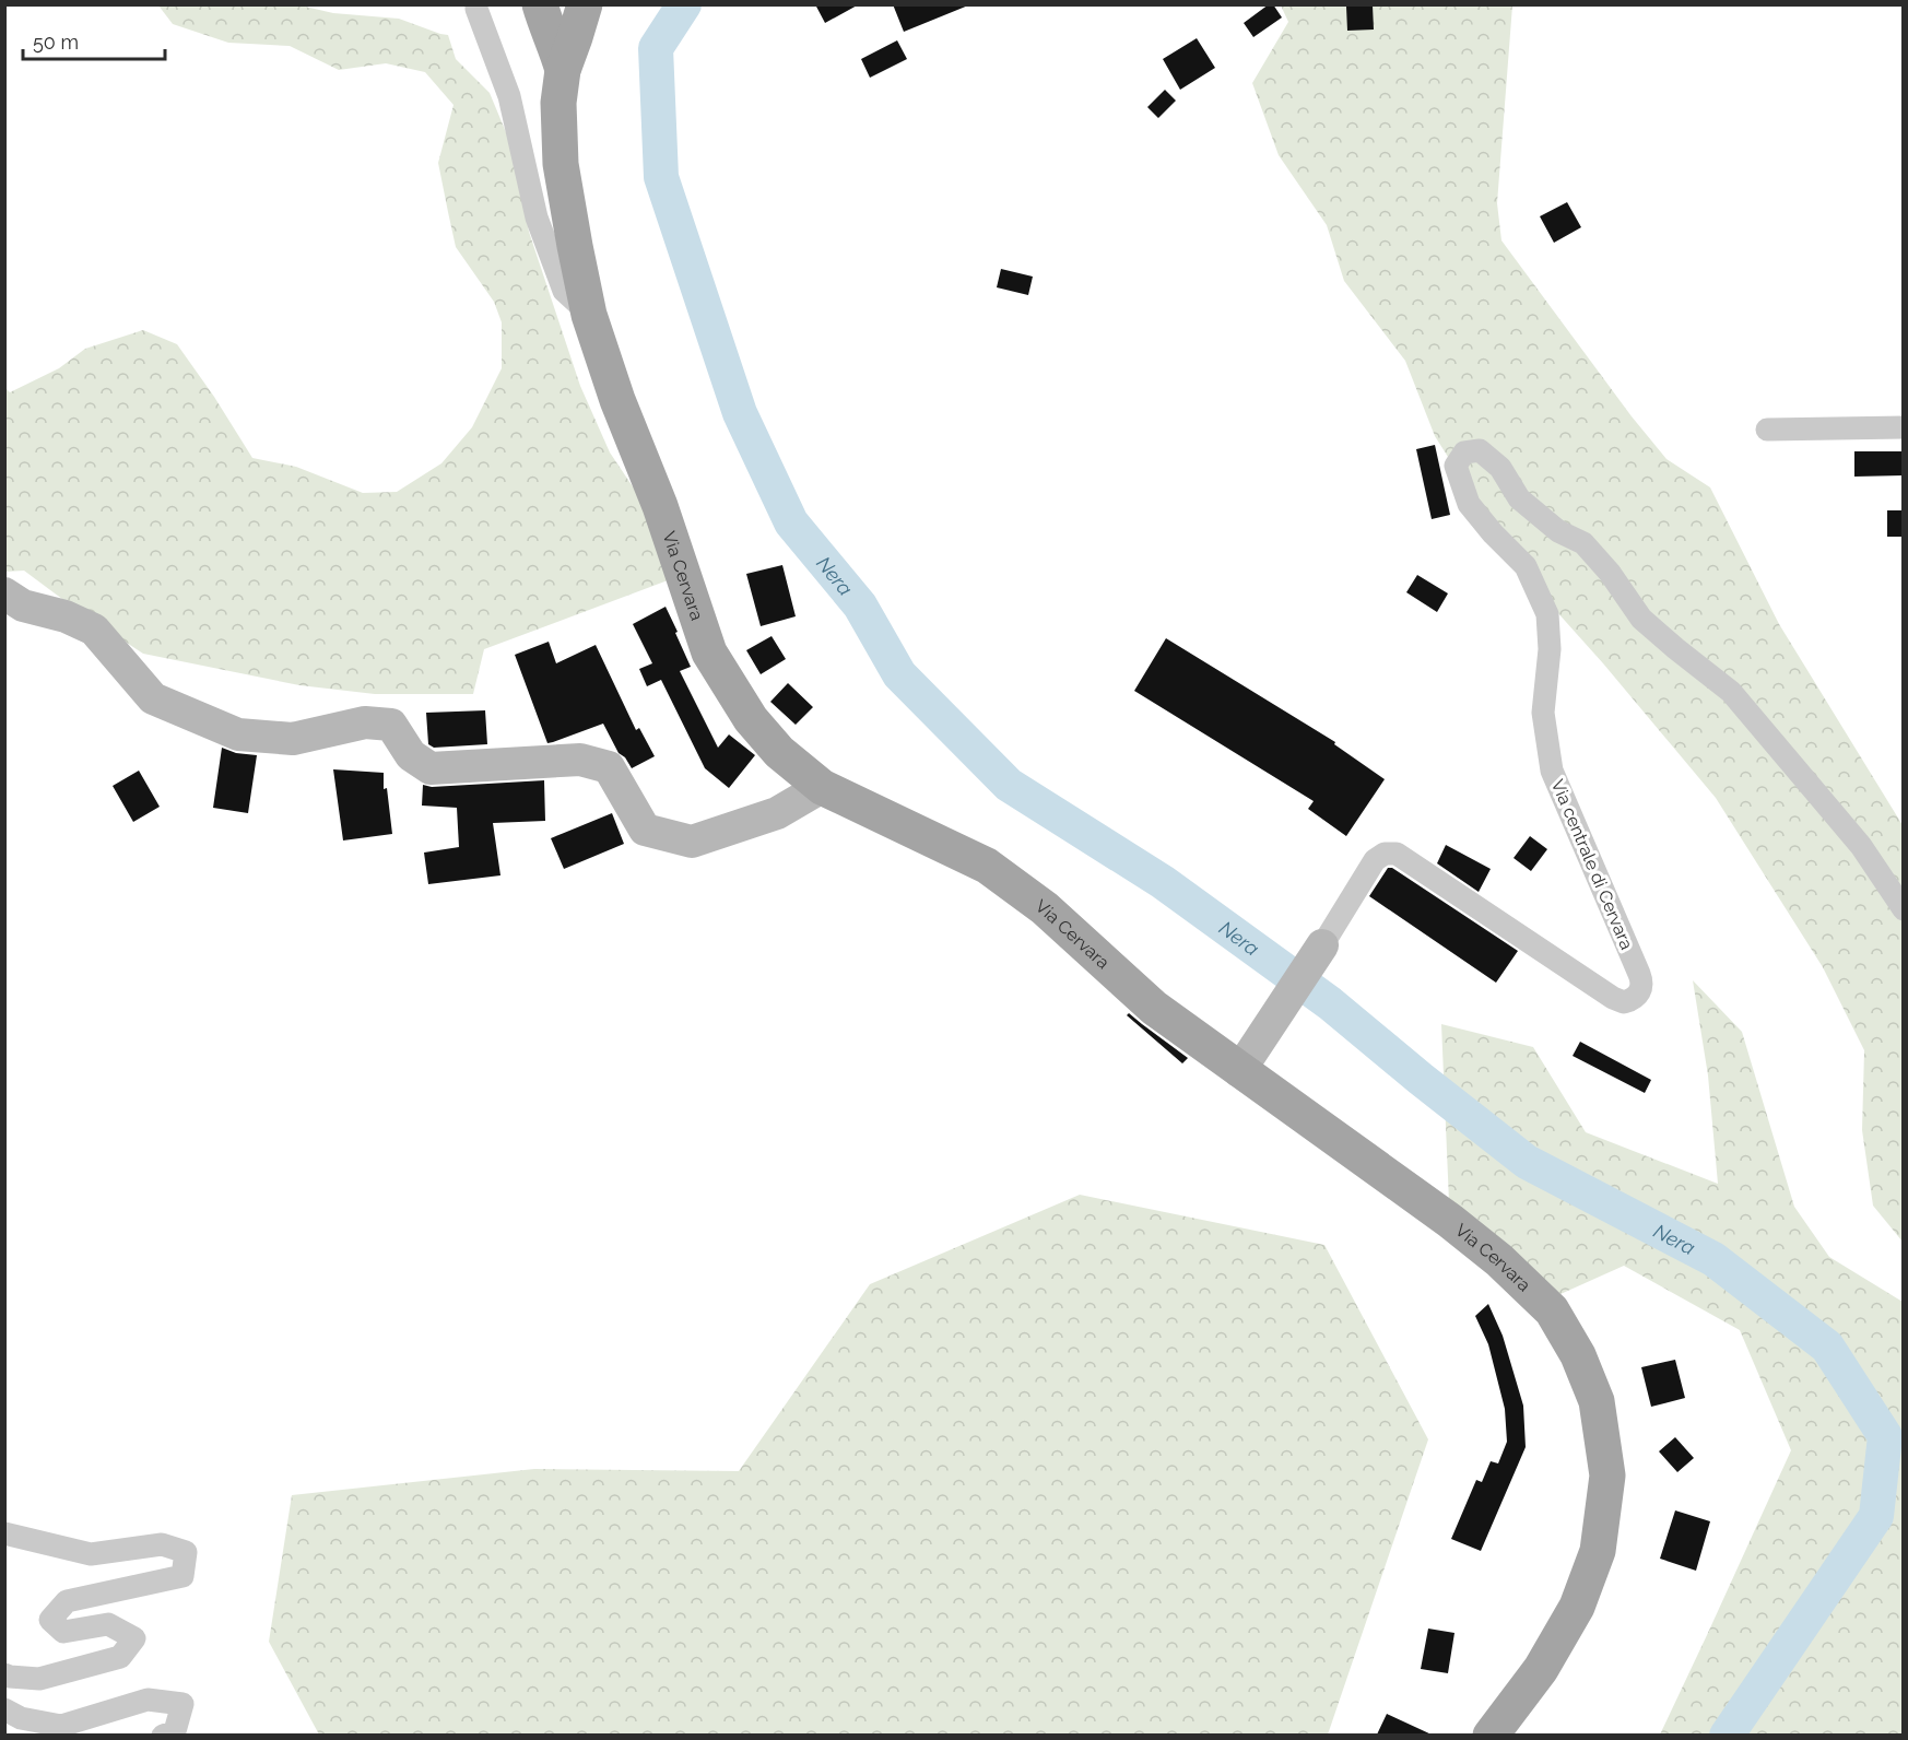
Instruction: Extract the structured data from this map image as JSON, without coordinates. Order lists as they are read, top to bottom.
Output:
{
  "streets": {
    "main road": ["Via Cervara"],
    "street": ["Via centrale di Cervara"]
  },
  "crossings": [
    ["Via Cervara", "Via centrale di Cervara"]
  ],
  "water": ["Nera"],
  "scale_bar": "50 m"
}
